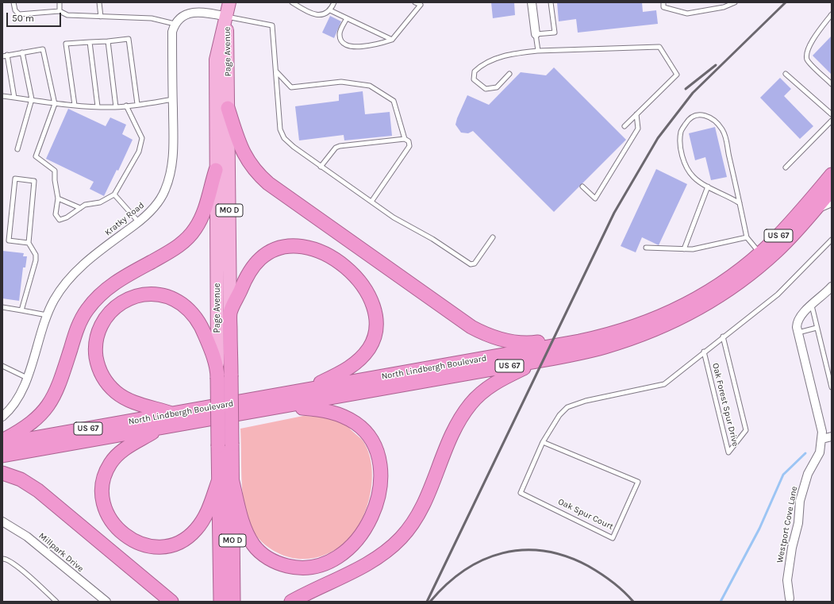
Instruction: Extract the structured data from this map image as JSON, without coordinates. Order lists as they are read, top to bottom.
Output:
{
  "streets": {
    "highway": [
      "Page Avenue",
      "MO D",
      "US 67",
      "North Lindbergh Boulevard"
    ],
    "street": ["Kratky Road", "Westport Cove Lane", "Millpark Drive"],
    "lane": ["Oak Forest Spur Drive", "Oak Spur Court"]
  },
  "scale_bar": "50 m"
}
